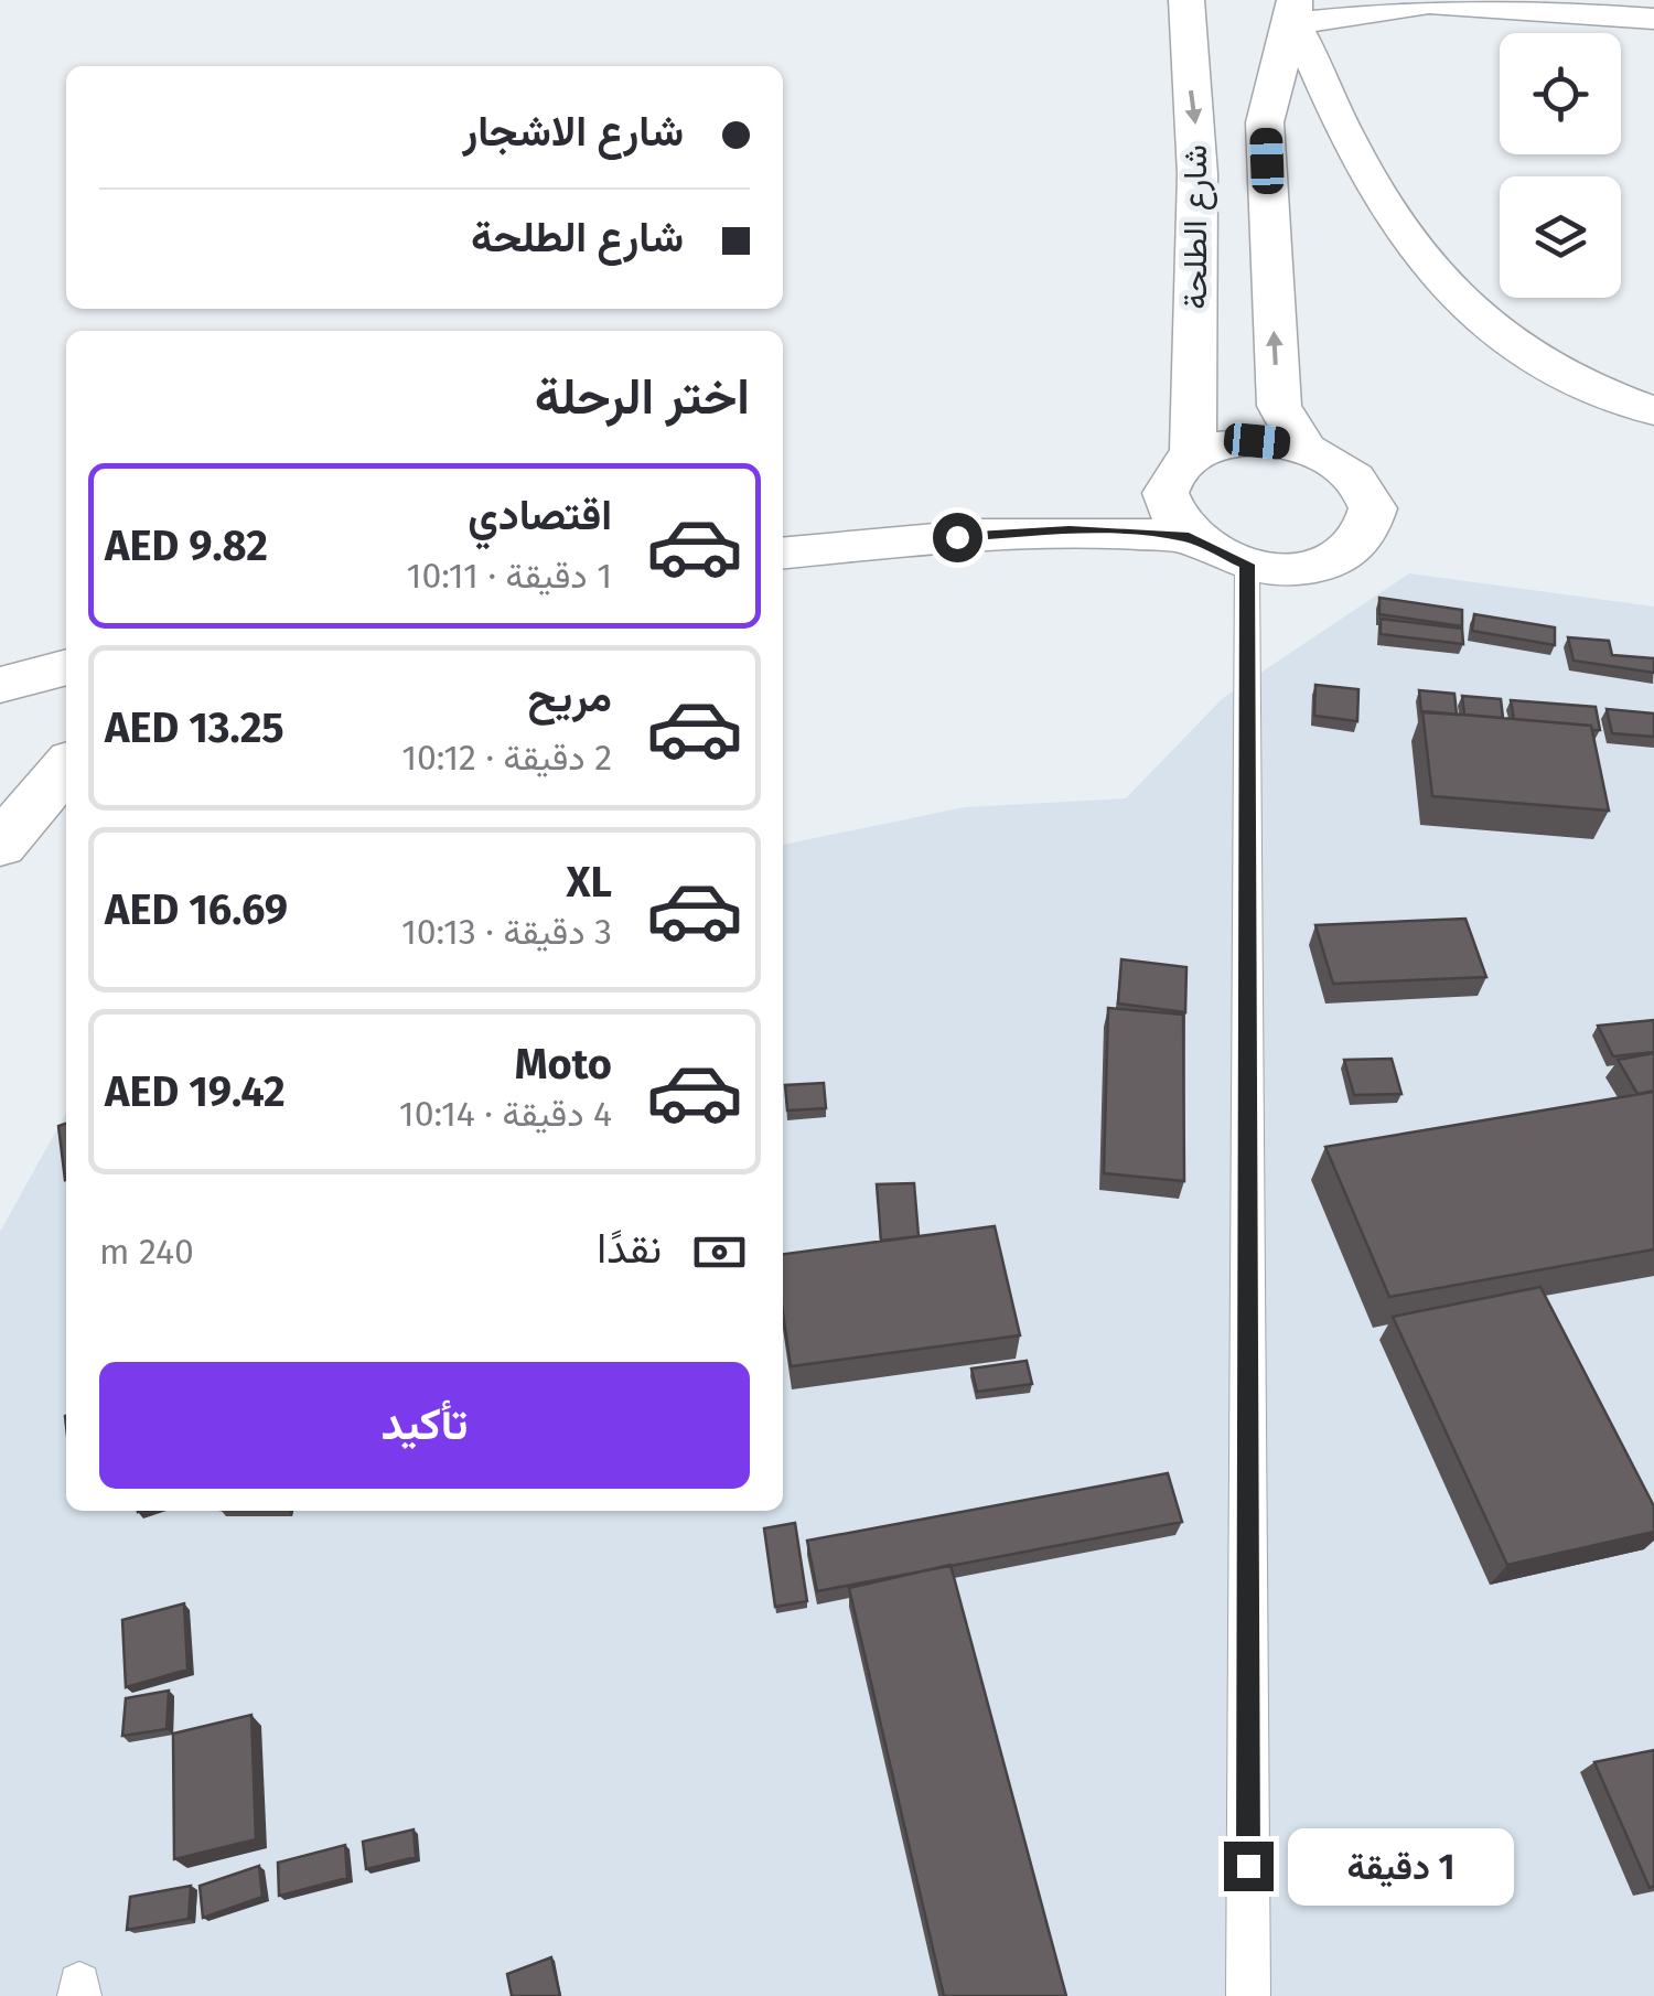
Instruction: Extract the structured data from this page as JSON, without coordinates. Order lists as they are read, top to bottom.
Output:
{
  "streets": {
    "street": ["شارع الطلحة"]
  },
  "page": {
    "banner": ["شارع الاشجار", "شارع الطلحة"],
    "heading": "اختر الرحلة",
    "list": [
      {
        "name": "اقتصادي",
        "note": "1 دقيقة · 10:11",
        "value": "AED 9.82"
      },
      {
        "name": "مريح",
        "note": "2 دقيقة · 10:12",
        "value": "AED 13.25"
      },
      {
        "name": "XL",
        "note": "3 دقيقة · 10:13",
        "value": "AED 16.69"
      },
      {
        "name": "Moto",
        "note": "4 دقيقة · 10:14",
        "value": "AED 19.42"
      }
    ],
    "pay": ["نقدًا", "240 m"],
    "buttons": "تأكيد",
    "bubble": "1 دقيقة"
  }
}
